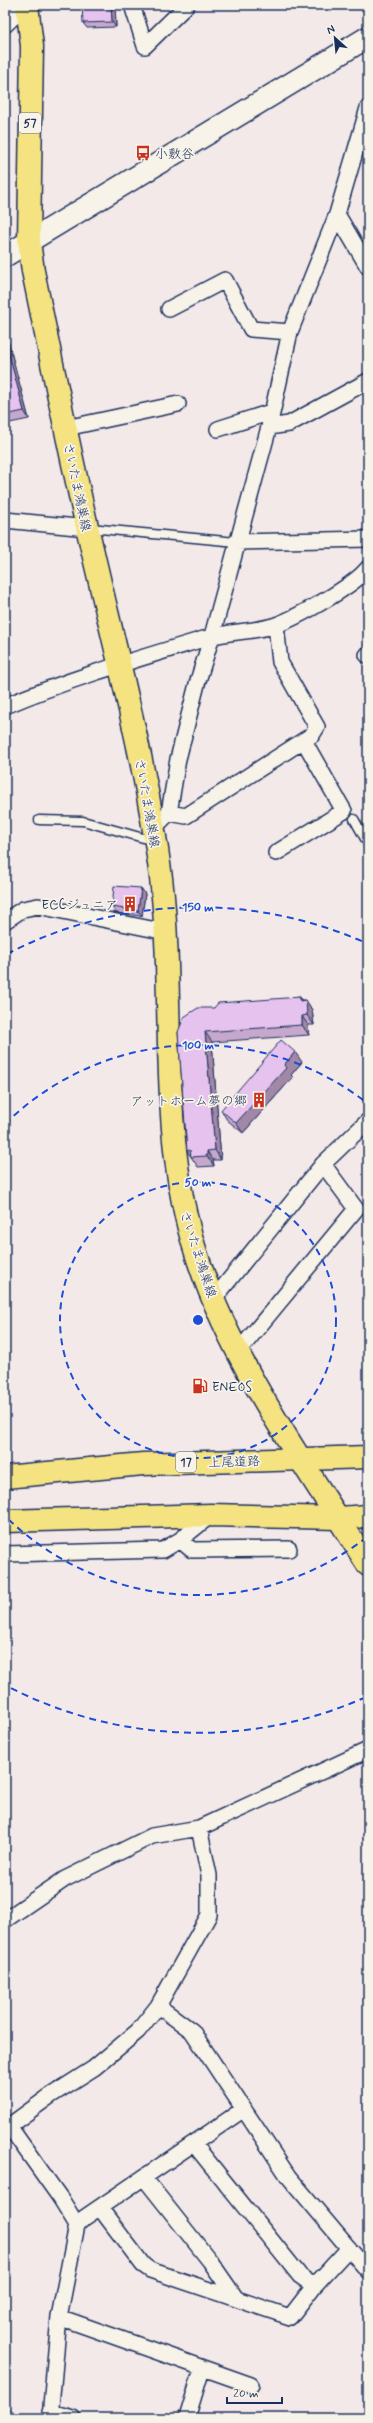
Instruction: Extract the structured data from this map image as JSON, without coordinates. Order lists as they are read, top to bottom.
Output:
{
  "streets": {
    "main road": [
      "57",
      "さいたま鴻巣線",
      "上尾道路",
      "17"
    ]
  },
  "crossings": [
    ["さいたま鴻巣線", "上尾道路"]
  ],
  "places": {
    "bus stop": ["小敷谷"],
    "building": ["ECCジュニア", "アットホーム夢の郷"],
    "fuel station": ["ENEOS"]
  },
  "scale_bar": "20 m",
  "north": "top left",
  "rings": ["150 m", "100 m", "50 m"]
}
